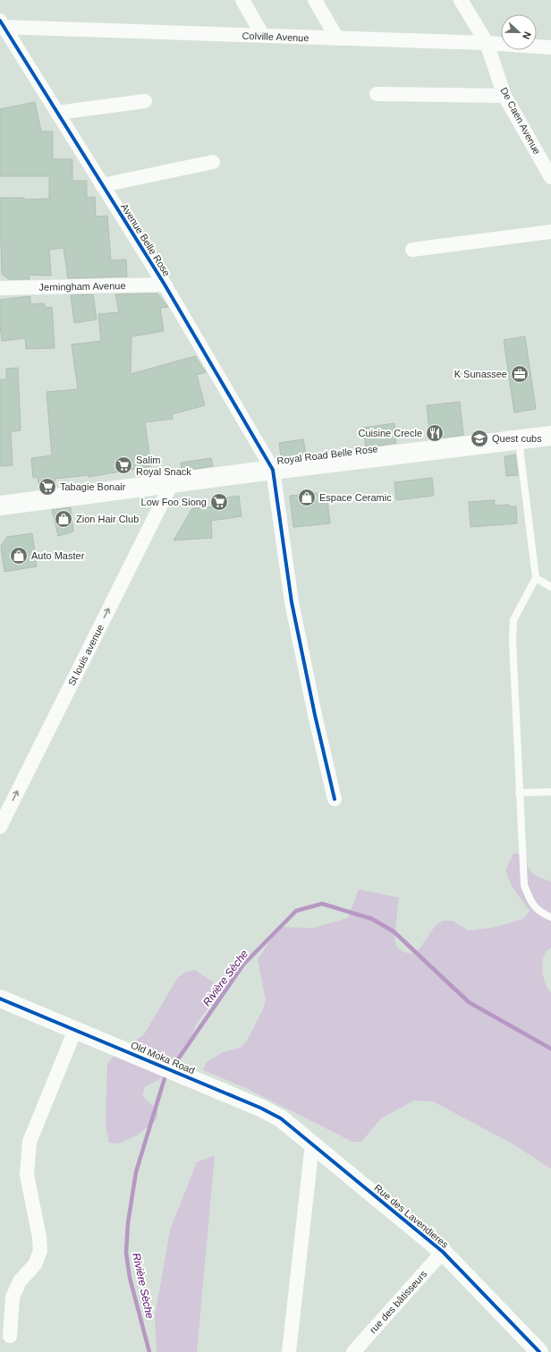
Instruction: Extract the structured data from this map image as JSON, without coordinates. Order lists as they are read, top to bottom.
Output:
{
  "streets": {
    "main road": ["Royal Road Belle Rose"],
    "street": [
      "Colville Avenue",
      "De Caen Avenue",
      "Avenue Belle Rose",
      "Jerningham Avenue",
      "St louis avenue",
      "Old Moka Road",
      "Rue des Lavendieres",
      "rue des bâtisseurs"
    ]
  },
  "crossings": [
    ["Colville Avenue", "De Caen Avenue"],
    ["Colville Avenue", "Avenue Belle Rose"],
    ["Avenue Belle Rose", "Jerningham Avenue"],
    ["Avenue Belle Rose", "Royal Road Belle Rose"],
    ["Royal Road Belle Rose", "St louis avenue"],
    ["Old Moka Road", "Rue des Lavendieres"],
    ["Rue des Lavendieres", "rue des bâtisseurs"]
  ],
  "one_way": ["St louis avenue"],
  "water": ["Rivière Sèche"],
  "places": {
    "office": ["K Sunassee"],
    "restaurant": ["Cuisine Crecle"],
    "school or university": ["Quest cubs"],
    "supermarket": ["Salim Royal Snack", "Tabagie Bonair", "Low Foo Siong"],
    "shop": ["Espace Ceramic", "Zion Hair Club", "Auto Master"]
  },
  "north": "right"
}
